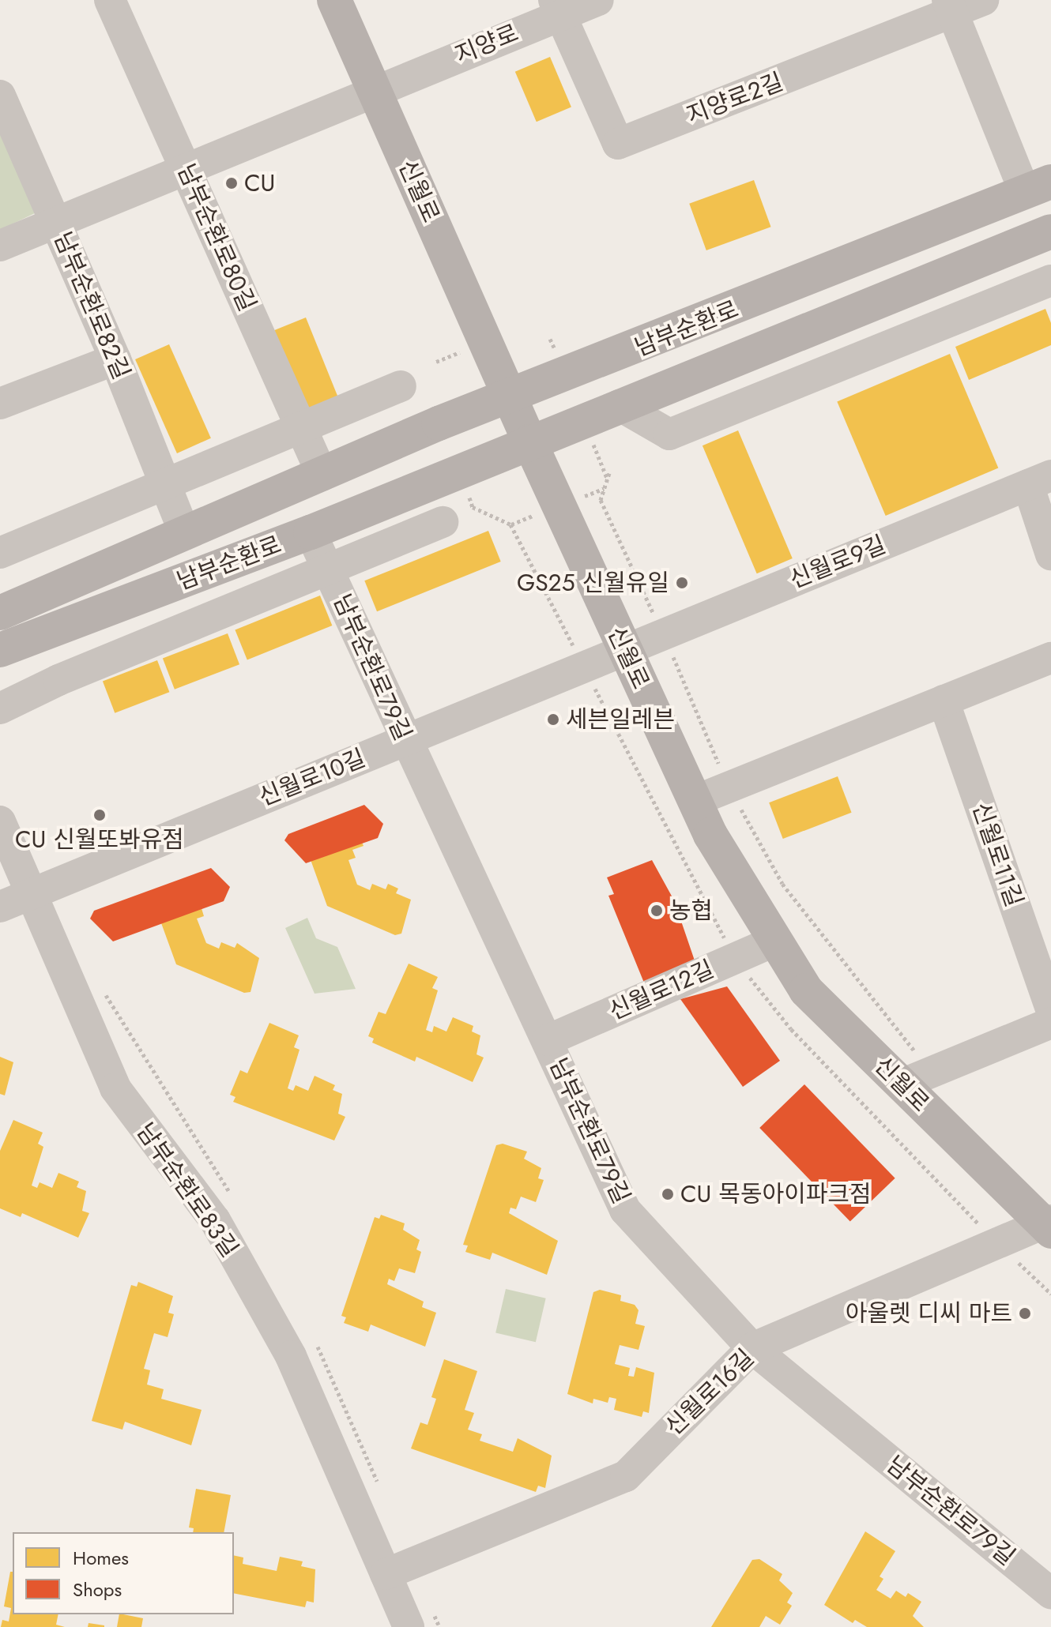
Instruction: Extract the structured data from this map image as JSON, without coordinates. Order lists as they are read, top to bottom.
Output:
{
  "streets": {
    "main road": ["신월로", "남부순환로"],
    "street": [
      "지양로",
      "지양로2길",
      "남부순환로80길",
      "남부순환로82길",
      "신월로9길",
      "남부순환로79길",
      "신월로10길",
      "신월로11길",
      "신월로12길",
      "남부순환로83길",
      "신월로16길"
    ]
  },
  "crossings": [
    ["지양로", "지양로2길"],
    ["지양로", "신월로"],
    ["지양로", "남부순환로80길"],
    ["지양로", "남부순환로82길"],
    ["신월로", "남부순환로"],
    ["신월로", "신월로9길"],
    ["신월로", "신월로10길"],
    ["신월로", "신월로12길"],
    ["신월로", "신월로16길"],
    ["남부순환로80길", "남부순환로"],
    ["남부순환로82길", "남부순환로"],
    ["남부순환로", "남부순환로79길"],
    ["신월로9길", "신월로10길"],
    ["남부순환로79길", "신월로10길"],
    ["남부순환로79길", "신월로12길"],
    ["남부순환로79길", "신월로16길"],
    ["신월로10길", "남부순환로83길"],
    ["남부순환로83길", "신월로16길"]
  ],
  "places": [
    "CU",
    "GS25 신월유일",
    "세븐일레븐",
    "CU 신월또봐유점",
    "농협",
    "CU 목동아이파크점",
    "아울렛 디씨 마트"
  ],
  "legend": ["Homes", "Shops"]
}
